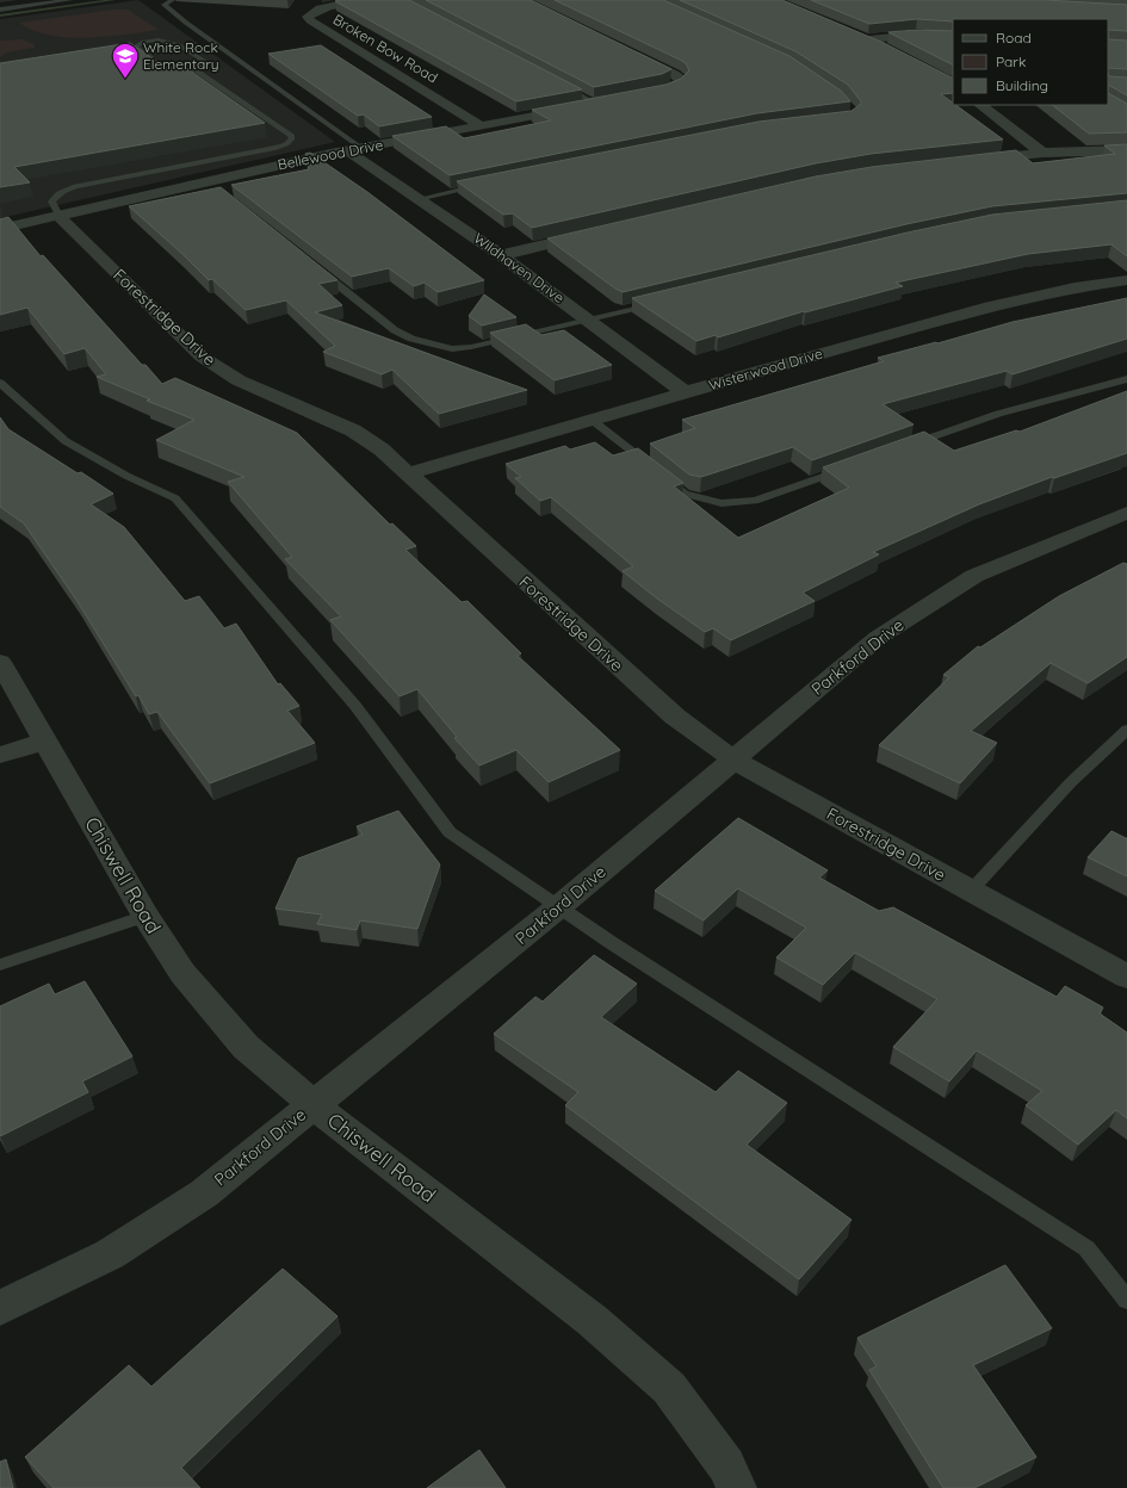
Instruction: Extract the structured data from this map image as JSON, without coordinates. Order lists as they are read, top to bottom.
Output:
{
  "streets": {
    "street": [
      "Broken Bow Road",
      "Bellewood Drive",
      "Wildhaven Drive",
      "Forestridge Drive",
      "Wisterwood Drive",
      "Parkford Drive",
      "Chiswell Road"
    ]
  },
  "crossings": [
    ["Broken Bow Road", "Bellewood Drive"],
    ["Bellewood Drive", "Wildhaven Drive"],
    ["Bellewood Drive", "Forestridge Drive"],
    ["Wildhaven Drive", "Wisterwood Drive"],
    ["Forestridge Drive", "Wisterwood Drive"],
    ["Forestridge Drive", "Parkford Drive"],
    ["Parkford Drive", "Chiswell Road"]
  ],
  "places": {
    "school or university": ["White Rock Elementary"]
  },
  "legend": ["Road", "Park", "Building"]
}
